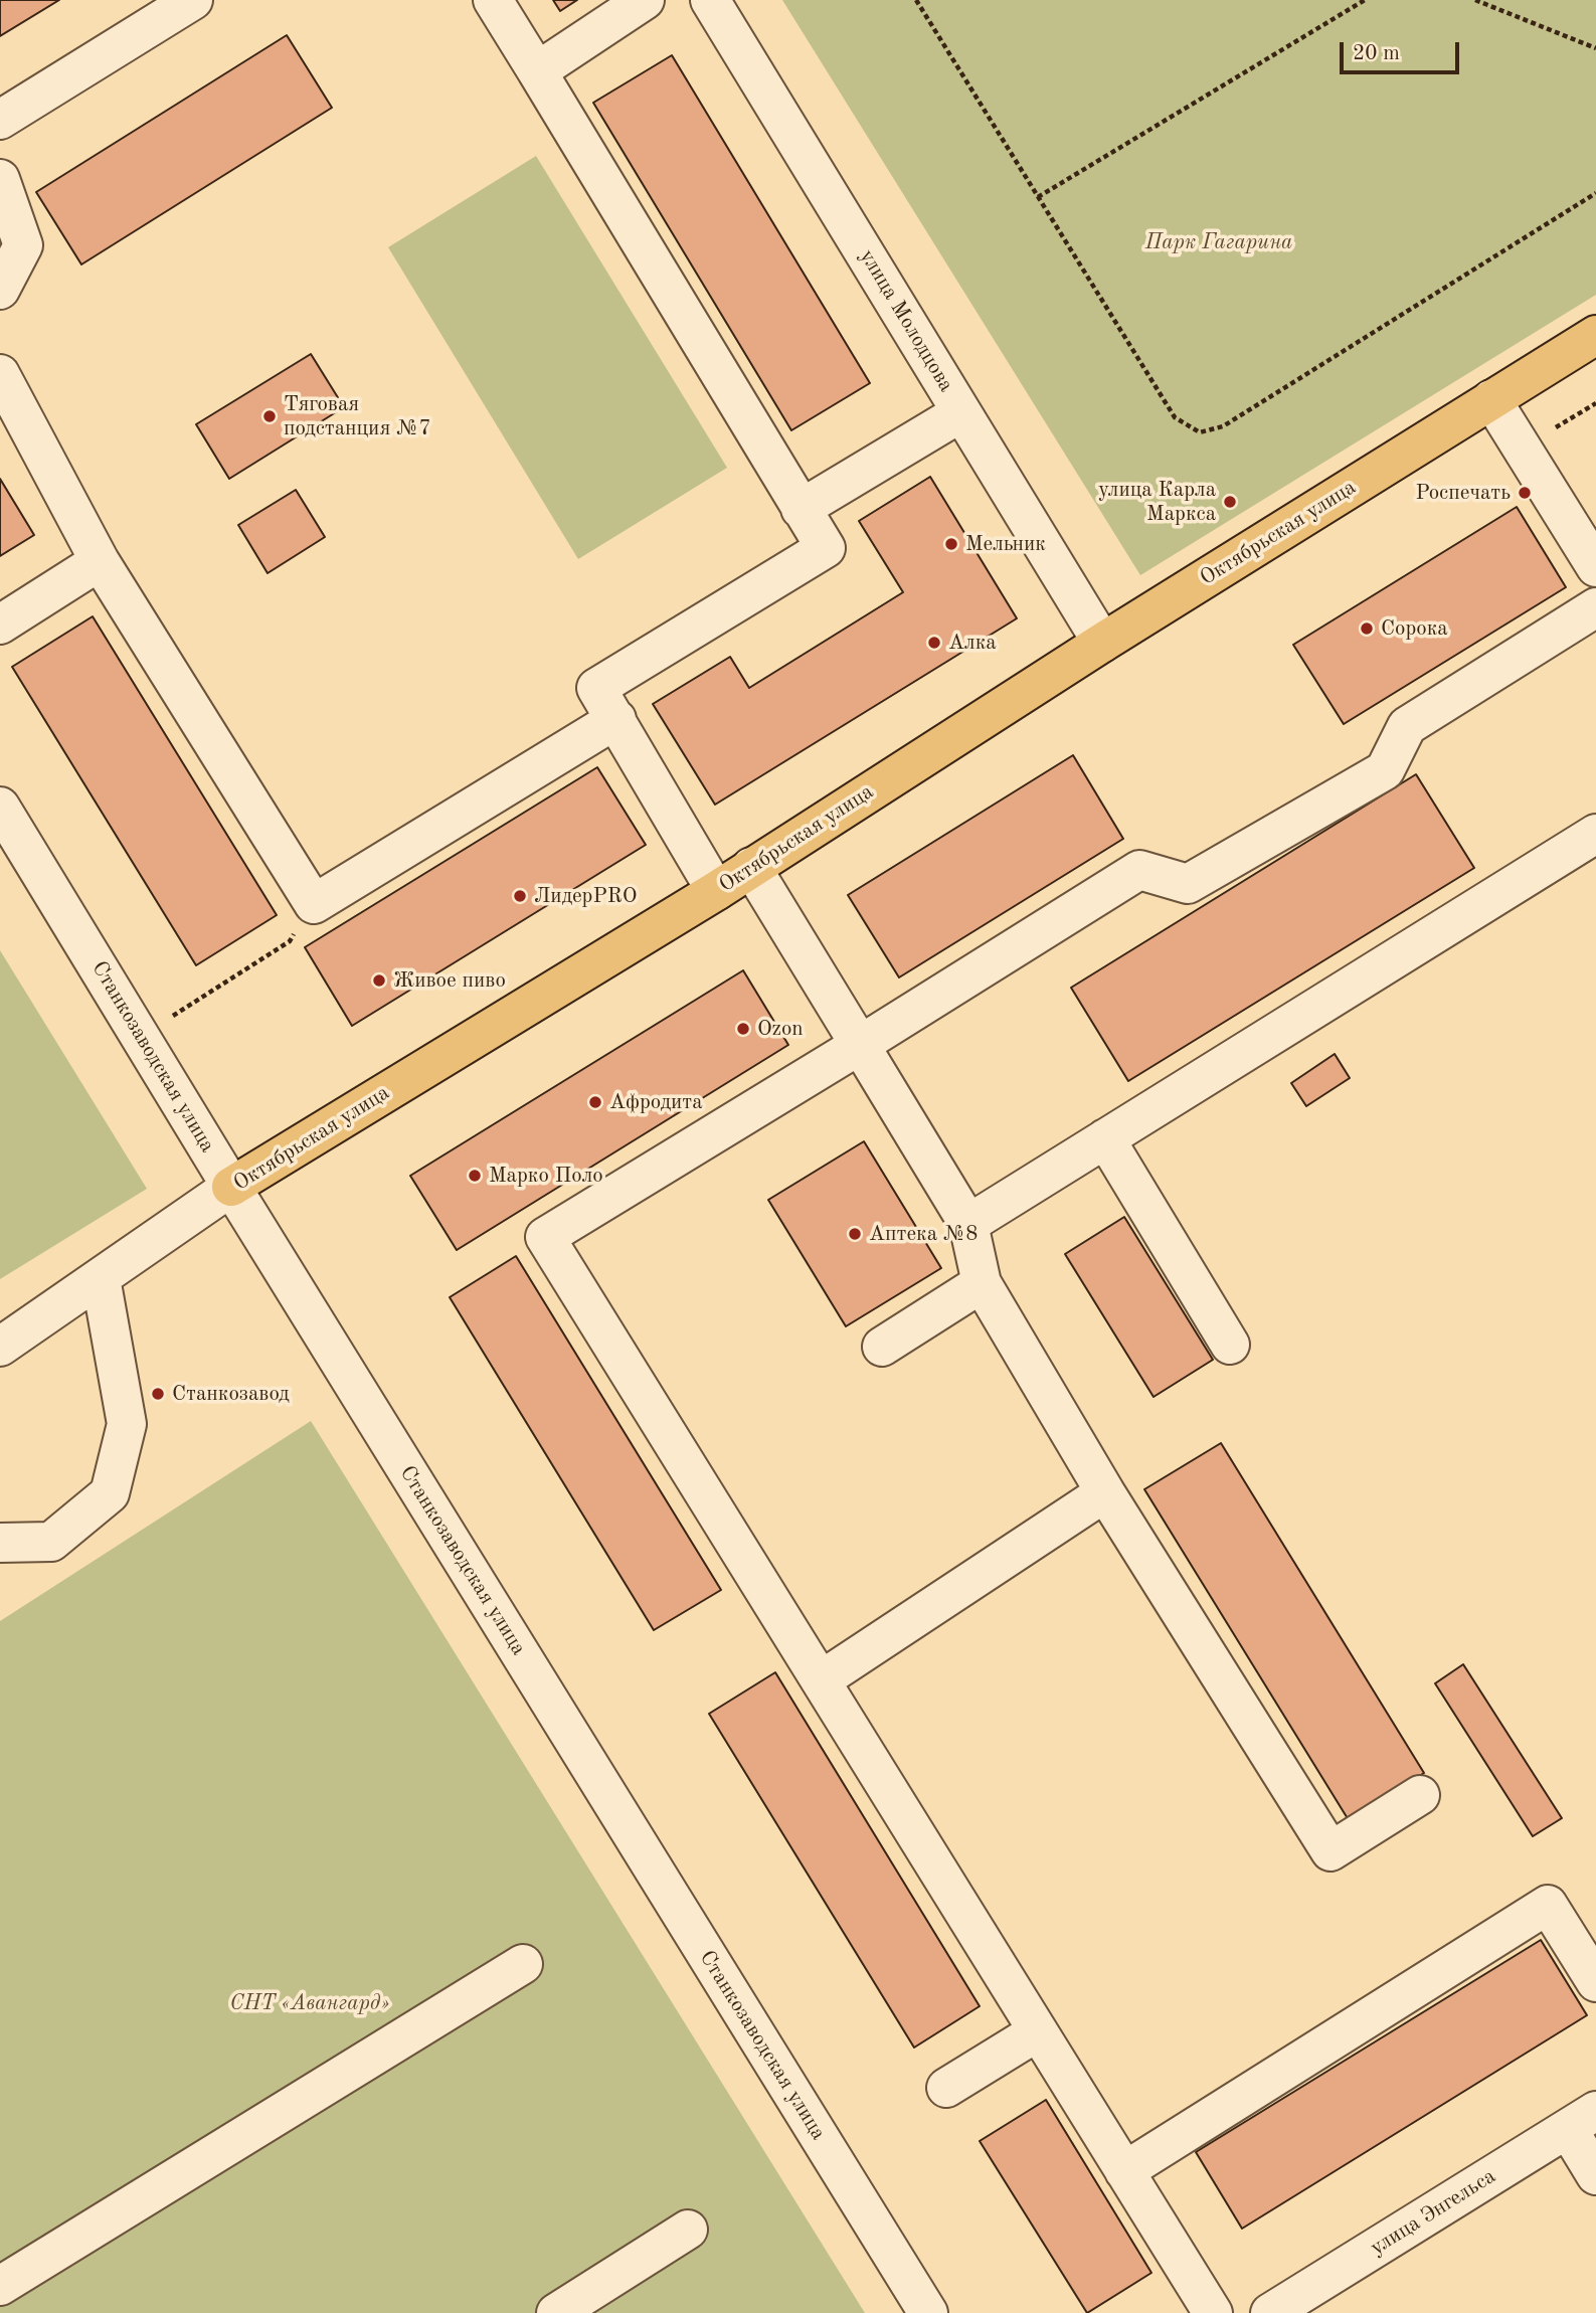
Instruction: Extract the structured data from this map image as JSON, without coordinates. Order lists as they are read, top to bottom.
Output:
{
  "streets": {
    "main road": ["Октябрьская улица"],
    "street": ["улица Молодцова", "Станкозаводская улица", "улица Энгельса"]
  },
  "crossings": [
    ["улица Молодцова", "Октябрьская улица"],
    ["Октябрьская улица", "Станкозаводская улица"]
  ],
  "parks": ["Парк Гагарина", "СНТ «Авангард»"],
  "places": [
    "Тяговая подстанция №7",
    "Роспечать",
    "улица Карла Маркса",
    "Мельник",
    "Сорока",
    "Алка",
    "ЛидерPRO",
    "Живое пиво",
    "Ozon",
    "Афродита",
    "Марко Поло",
    "Аптека №8",
    "Станкозавод"
  ],
  "scale_bar": "20 m"
}
